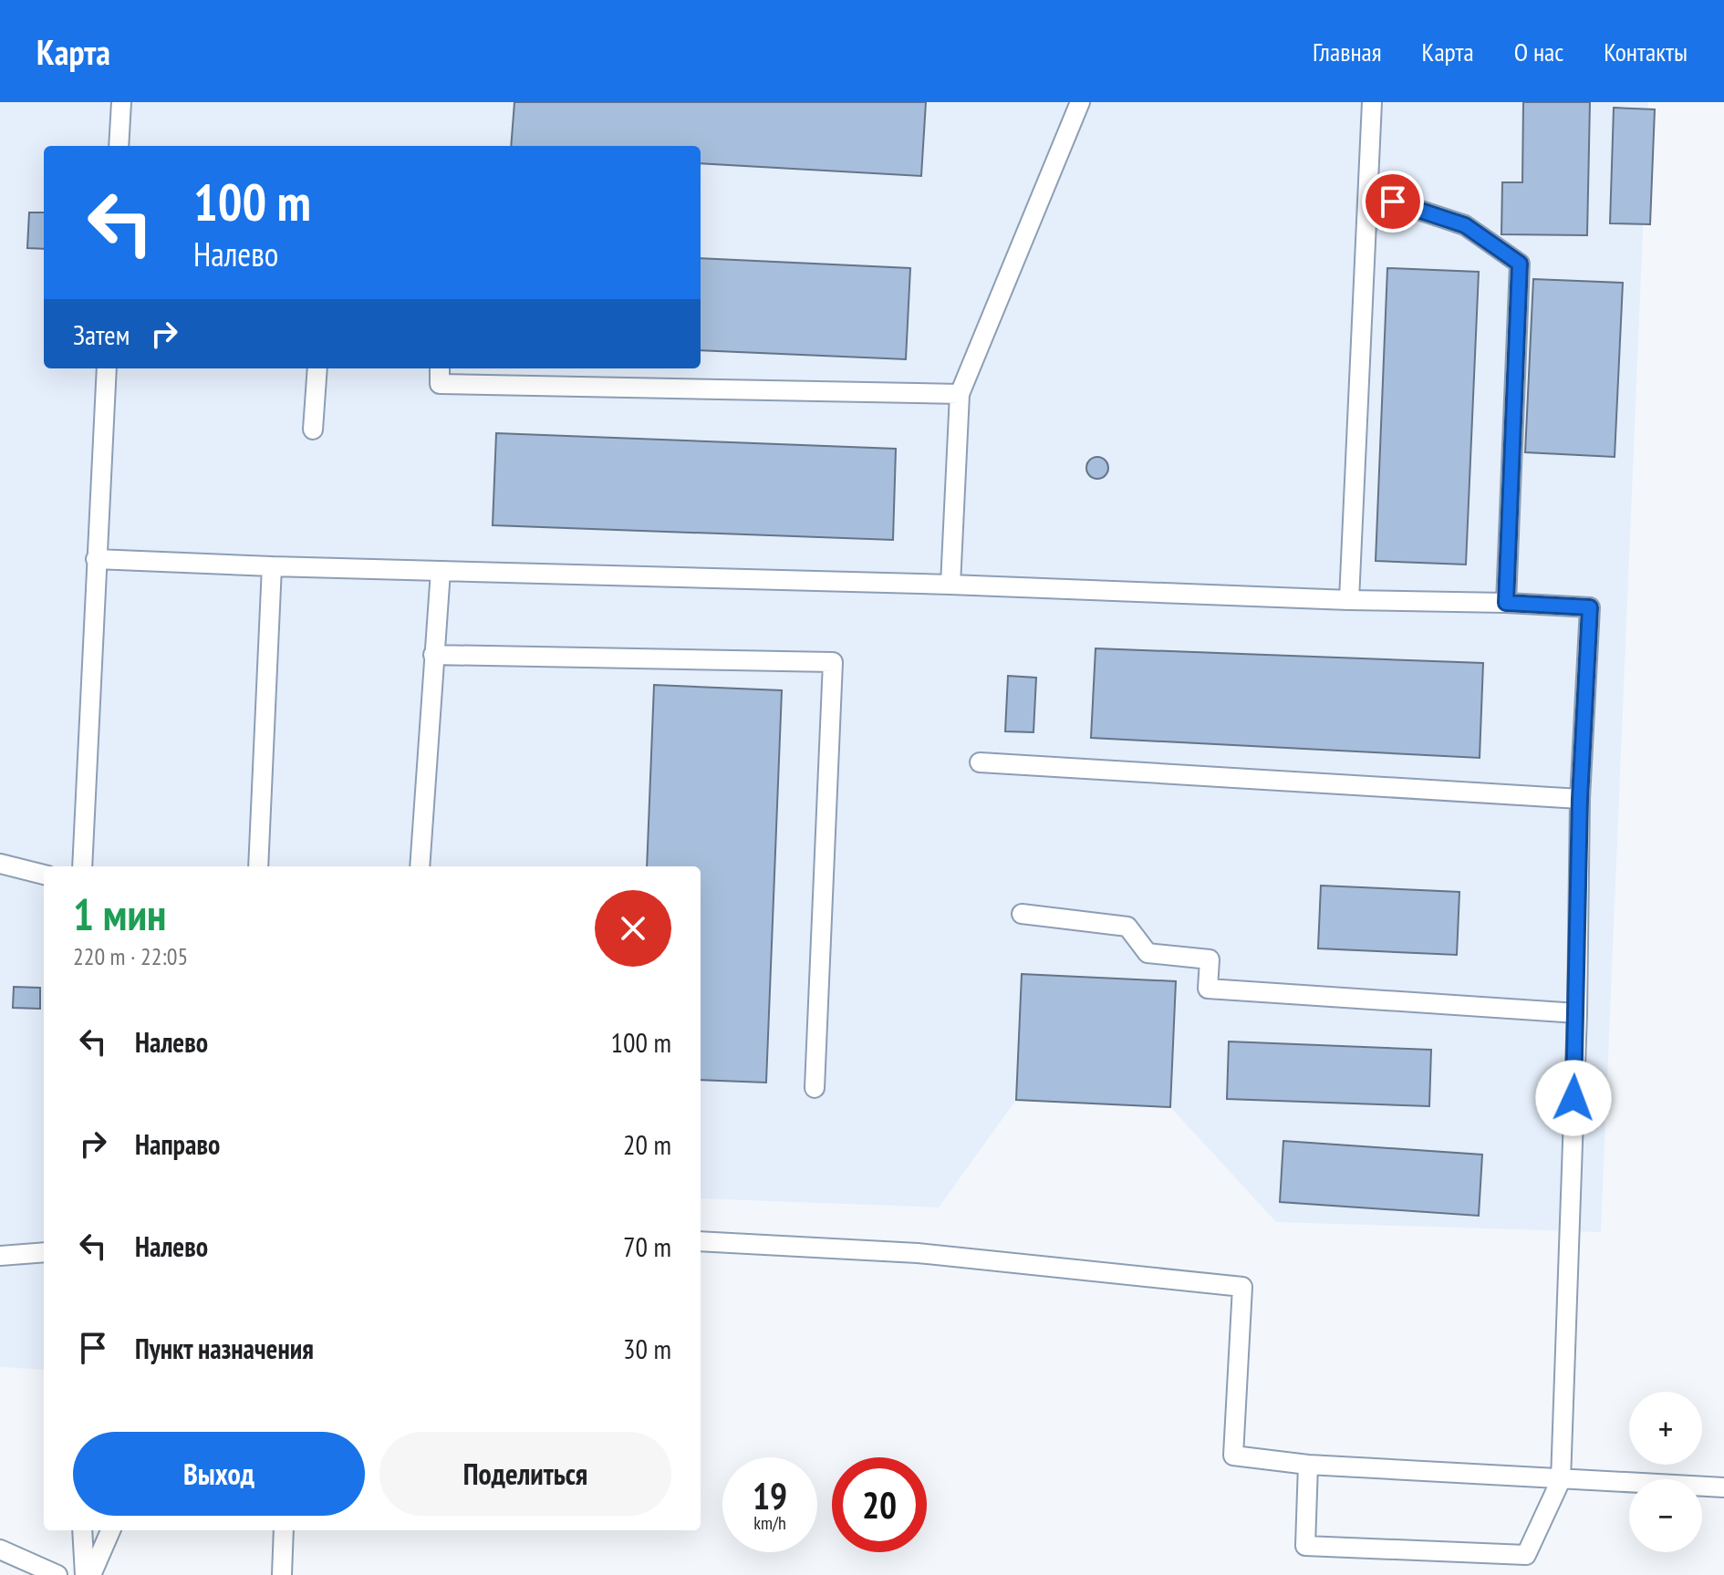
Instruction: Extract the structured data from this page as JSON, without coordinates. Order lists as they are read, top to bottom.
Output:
{
  "page": {
    "header": "Карта",
    "nav": [
      "Главная",
      "Карта",
      "О нас",
      "Контакты"
    ],
    "turn": ["100 m", "Налево"],
    "then": "Затем",
    "heading": ["1 мин", "220 m · 22:05"],
    "list": [
      {
        "name": "Налево",
        "value": "100 m"
      },
      {
        "name": "Направо",
        "value": "20 m"
      },
      {
        "name": "Налево",
        "value": "70 m"
      },
      {
        "name": "Пункт назначения",
        "value": "30 m"
      }
    ],
    "map_buttons": ["+", "−"],
    "buttons": ["Выход", "Поделиться"],
    "speed": "19 km/h",
    "limit": "20"
  }
}
